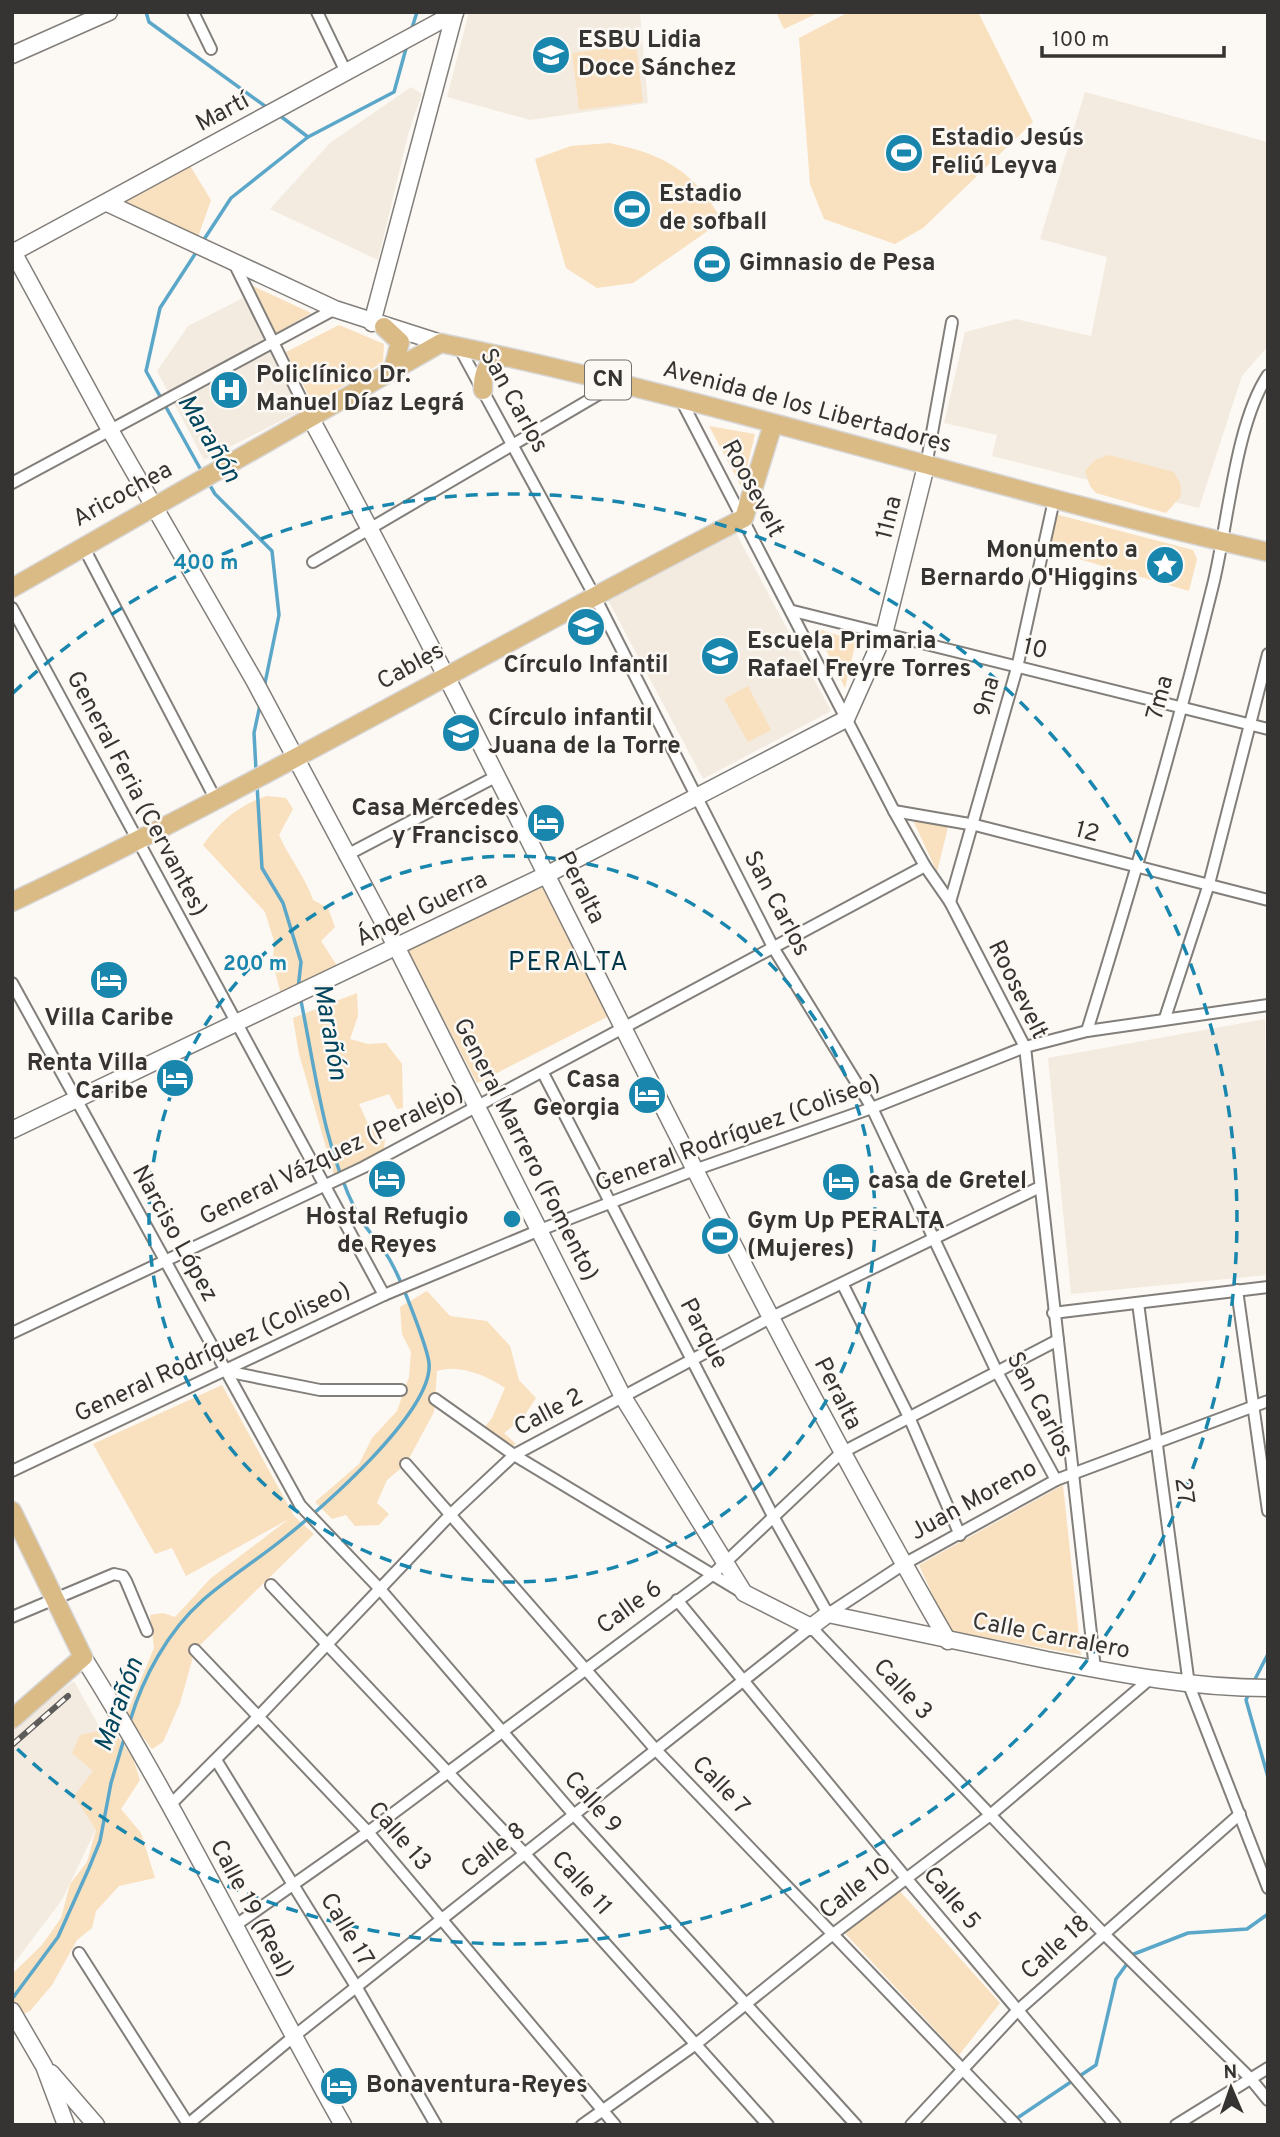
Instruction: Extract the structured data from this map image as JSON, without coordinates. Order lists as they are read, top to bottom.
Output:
{
  "streets": {
    "main road": [
      "CN",
      "Avenida de los Libertadores",
      "Aricochea",
      "Cables"
    ],
    "street": [
      "Martí",
      "San Carlos",
      "Roosevelt",
      "11na",
      "10",
      "9na",
      "7ma",
      "General Feria (Cervantes)",
      "12",
      "Peralta",
      "Ángel Guerra",
      "General Rodríguez (Coliseo)",
      "General Marrero (Fomento)",
      "General Vázquez (Peralejo)",
      "Narciso López",
      "Parque",
      "Calle 2",
      "27",
      "Juan Moreno",
      "Calle 6",
      "Calle Carralero",
      "Calle 3",
      "Calle 7",
      "Calle 9",
      "Calle 13",
      "Calle 8",
      "Calle 11",
      "Calle 10",
      "Calle 5",
      "Calle 19 (Real)",
      "Calle 17",
      "Calle 18"
    ]
  },
  "crossings": [
    ["Martí", "Avenida de los Libertadores"],
    ["San Carlos", "Avenida de los Libertadores"],
    ["San Carlos", "Aricochea"],
    ["San Carlos", "Cables"],
    ["San Carlos", "Ángel Guerra"],
    ["San Carlos", "General Rodríguez (Coliseo)"],
    ["San Carlos", "General Vázquez (Peralejo)"],
    ["San Carlos", "Calle 2"],
    ["San Carlos", "Juan Moreno"],
    ["San Carlos", "Calle 6"],
    ["Avenida de los Libertadores", "Roosevelt"],
    ["Avenida de los Libertadores", "Aricochea"],
    ["Avenida de los Libertadores", "11na"],
    ["Avenida de los Libertadores", "9na"],
    ["Avenida de los Libertadores", "7ma"],
    ["Avenida de los Libertadores", "Peralta"],
    ["Roosevelt", "11na"],
    ["Roosevelt", "10"],
    ["Roosevelt", "Cables"],
    ["Roosevelt", "9na"],
    ["Roosevelt", "12"],
    ["Roosevelt", "Ángel Guerra"],
    ["Roosevelt", "General Rodríguez (Coliseo)"],
    ["Roosevelt", "General Vázquez (Peralejo)"],
    ["Roosevelt", "Calle 2"],
    ["Roosevelt", "Juan Moreno"],
    ["Roosevelt", "Calle 6"],
    ["Roosevelt", "Calle Carralero"],
    ["Aricochea", "Peralta"],
    ["Aricochea", "General Marrero (Fomento)"],
    ["11na", "10"],
    ["11na", "Ángel Guerra"],
    ["10", "9na"],
    ["10", "7ma"],
    ["Cables", "General Feria (Cervantes)"],
    ["Cables", "Peralta"],
    ["Cables", "General Marrero (Fomento)"],
    ["9na", "12"],
    ["7ma", "12"],
    ["7ma", "General Rodríguez (Coliseo)"],
    ["General Feria (Cervantes)", "Ángel Guerra"],
    ["General Feria (Cervantes)", "General Rodríguez (Coliseo)"],
    ["General Feria (Cervantes)", "General Vázquez (Peralejo)"],
    ["Peralta", "Ángel Guerra"],
    ["Peralta", "General Rodríguez (Coliseo)"],
    ["Peralta", "General Vázquez (Peralejo)"],
    ["Peralta", "Calle 2"],
    ["Peralta", "Juan Moreno"],
    ["Peralta", "Calle 6"],
    ["Peralta", "Calle Carralero"],
    ["Ángel Guerra", "General Marrero (Fomento)"],
    ["Ángel Guerra", "Narciso López"],
    ["General Rodríguez (Coliseo)", "General Marrero (Fomento)"],
    ["General Rodríguez (Coliseo)", "Narciso López"],
    ["General Rodríguez (Coliseo)", "Parque"],
    ["General Marrero (Fomento)", "General Vázquez (Peralejo)"],
    ["General Marrero (Fomento)", "Calle 2"],
    ["General Marrero (Fomento)", "Calle 6"],
    ["General Marrero (Fomento)", "Calle 3"],
    ["General Vázquez (Peralejo)", "Narciso López"],
    ["General Vázquez (Peralejo)", "Parque"],
    ["Narciso López", "Calle 9"],
    ["Parque", "Calle 2"],
    ["Parque", "Juan Moreno"],
    ["Parque", "Calle 6"],
    ["Parque", "Calle Carralero"],
    ["Parque", "Calle 8"],
    ["Calle 2", "Calle 3"],
    ["Calle 2", "Calle 7"],
    ["Calle 2", "Calle 9"],
    ["Calle 2", "Calle 13"],
    ["Calle 2", "Calle 11"],
    ["Calle 2", "Calle 19 (Real)"],
    ["Calle 2", "Calle 17"],
    ["27", "Juan Moreno"],
    ["27", "Calle Carralero"],
    ["27", "Calle 18"],
    ["Juan Moreno", "Calle Carralero"],
    ["Juan Moreno", "Calle 8"],
    ["Calle 6", "Calle 3"],
    ["Calle 6", "Calle 7"],
    ["Calle 6", "Calle 9"],
    ["Calle 6", "Calle 13"],
    ["Calle 6", "Calle 11"],
    ["Calle 6", "Calle 5"],
    ["Calle 6", "Calle 19 (Real)"],
    ["Calle 6", "Calle 17"],
    ["Calle Carralero", "Calle 8"],
    ["Calle Carralero", "Calle 10"],
    ["Calle 3", "Calle 8"],
    ["Calle 3", "Calle 10"],
    ["Calle 3", "Calle 18"],
    ["Calle 7", "Calle 8"],
    ["Calle 7", "Calle 10"],
    ["Calle 7", "Calle 18"],
    ["Calle 9", "Calle 8"],
    ["Calle 9", "Calle 10"],
    ["Calle 13", "Calle 8"],
    ["Calle 13", "Calle 10"],
    ["Calle 8", "Calle 11"],
    ["Calle 8", "Calle 5"],
    ["Calle 8", "Calle 19 (Real)"],
    ["Calle 8", "Calle 17"],
    ["Calle 11", "Calle 10"],
    ["Calle 10", "Calle 5"],
    ["Calle 5", "Calle 18"]
  ],
  "districts": ["PERALTA"],
  "water": ["Marañón"],
  "places": {
    "school or university": [
      "ESBU Lidia Doce Sánchez",
      "Círculo Infantil",
      "Escuela Primaria Rafael Freyre Torres",
      "Círculo infantil Juana de la Torre"
    ],
    "sports": [
      "Estadio Jesús Feliú Leyva",
      "Estadio de sofball",
      "Gimnasio de Pesa",
      "Gym Up PERALTA (Mujeres)"
    ],
    "hospital": ["Policlínico Dr. Manuel Díaz Legrá"],
    "place": ["Monumento a Bernardo O'Higgins"],
    "hotel": [
      "Casa Mercedes y Francisco",
      "Villa Caribe",
      "Renta Villa Caribe",
      "Casa Georgia",
      "Hostal Refugio de Reyes",
      "casa de Gretel",
      "Bonaventura-Reyes"
    ]
  },
  "scale_bar": "100 m",
  "north": "top",
  "rings": ["400 m", "200 m"]
}
